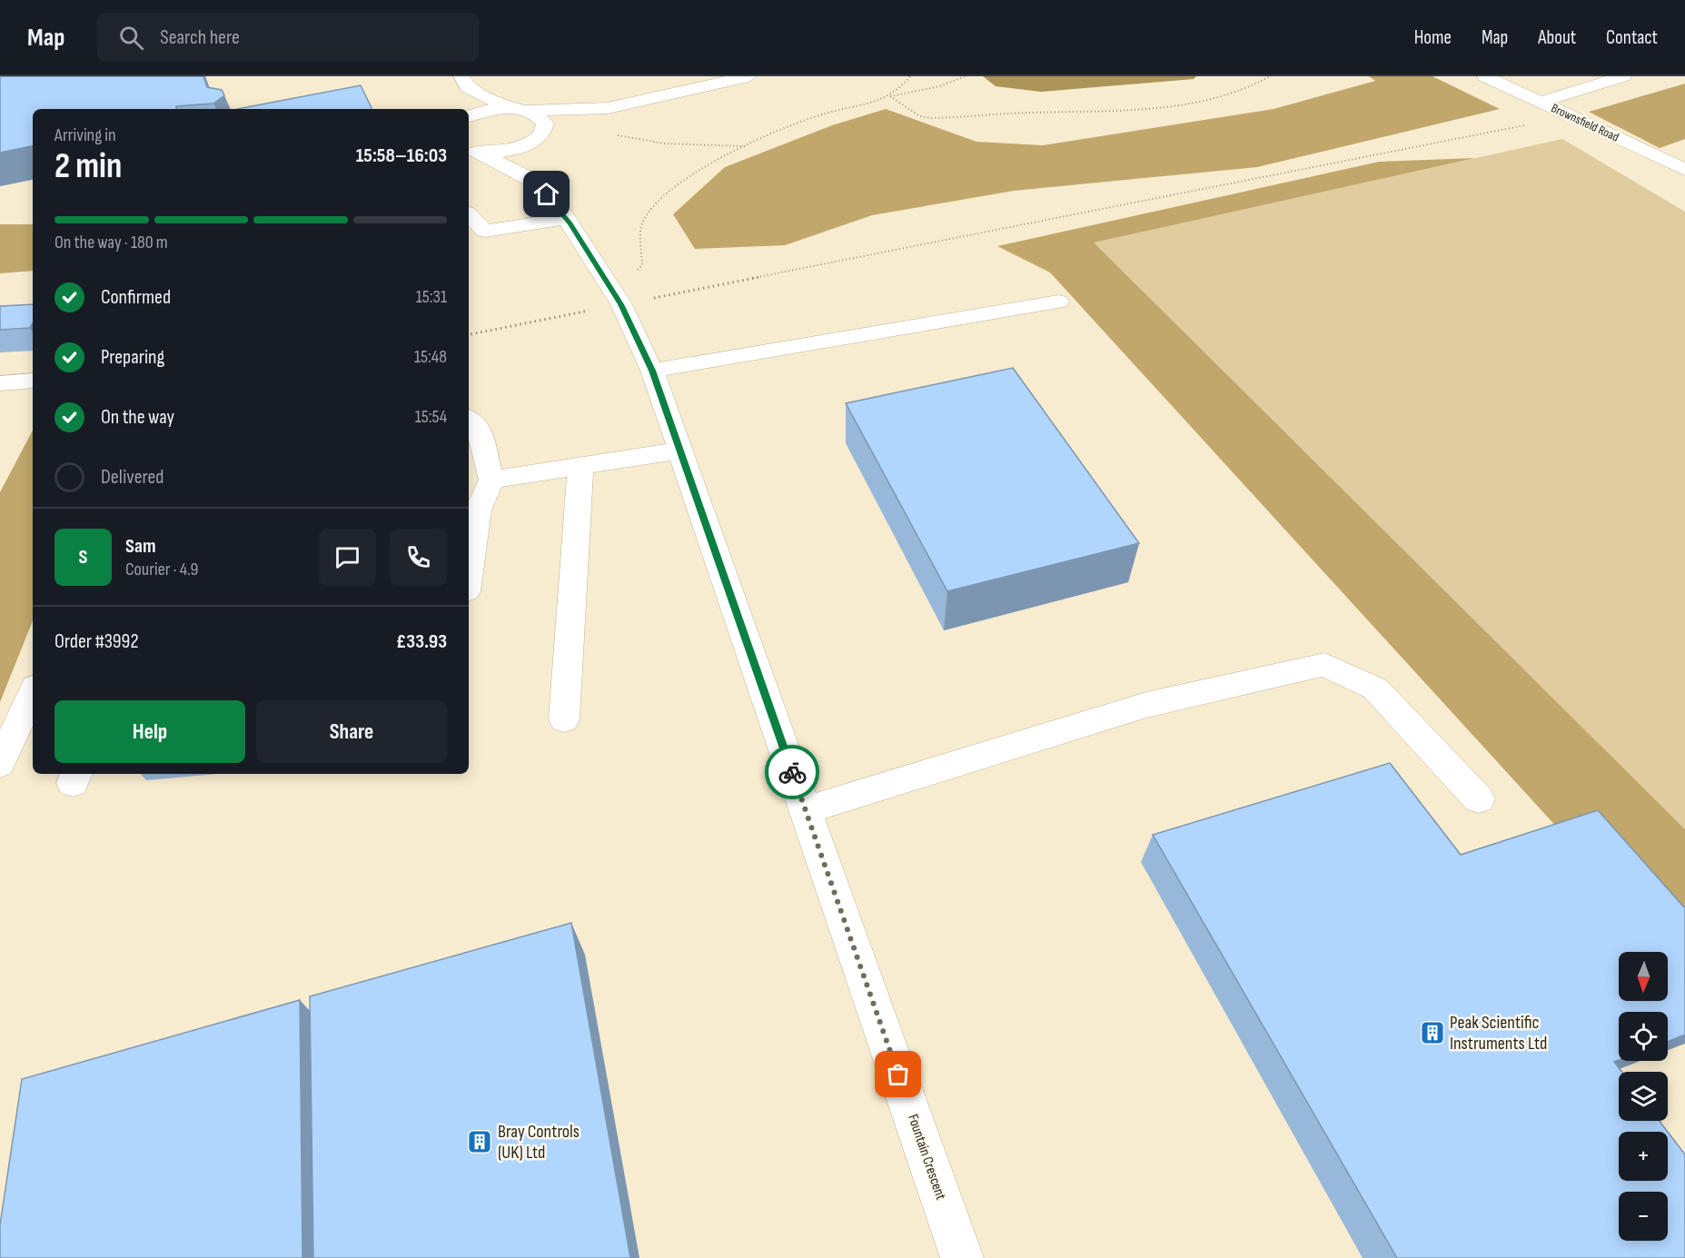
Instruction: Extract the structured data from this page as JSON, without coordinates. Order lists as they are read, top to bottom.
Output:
{
  "streets": {
    "street": ["Brownsfield Road", "Fountain Crescent"]
  },
  "places": {
    "building": ["Peak Scientific Instruments Ltd", "Bray Controls (UK) Ltd"]
  },
  "north": "bottom",
  "page": {
    "header": "Map",
    "search": "Search here",
    "nav": [
      "Home",
      "Map",
      "About",
      "Contact"
    ],
    "heading": ["2 min", "Arriving in", "15:58–16:03"],
    "panel": [
      "Sam",
      "Courier · 4.9",
      "Order #3992",
      "£33.93"
    ],
    "bar": "On the way · 180 m",
    "list": [
      ["Confirmed", "15:31"],
      ["Preparing", "15:48"],
      ["On the way", "15:54"],
      "Delivered"
    ],
    "round": "S",
    "buttons": ["Help", "Share"],
    "map_buttons": ["+", "−"]
  }
}
